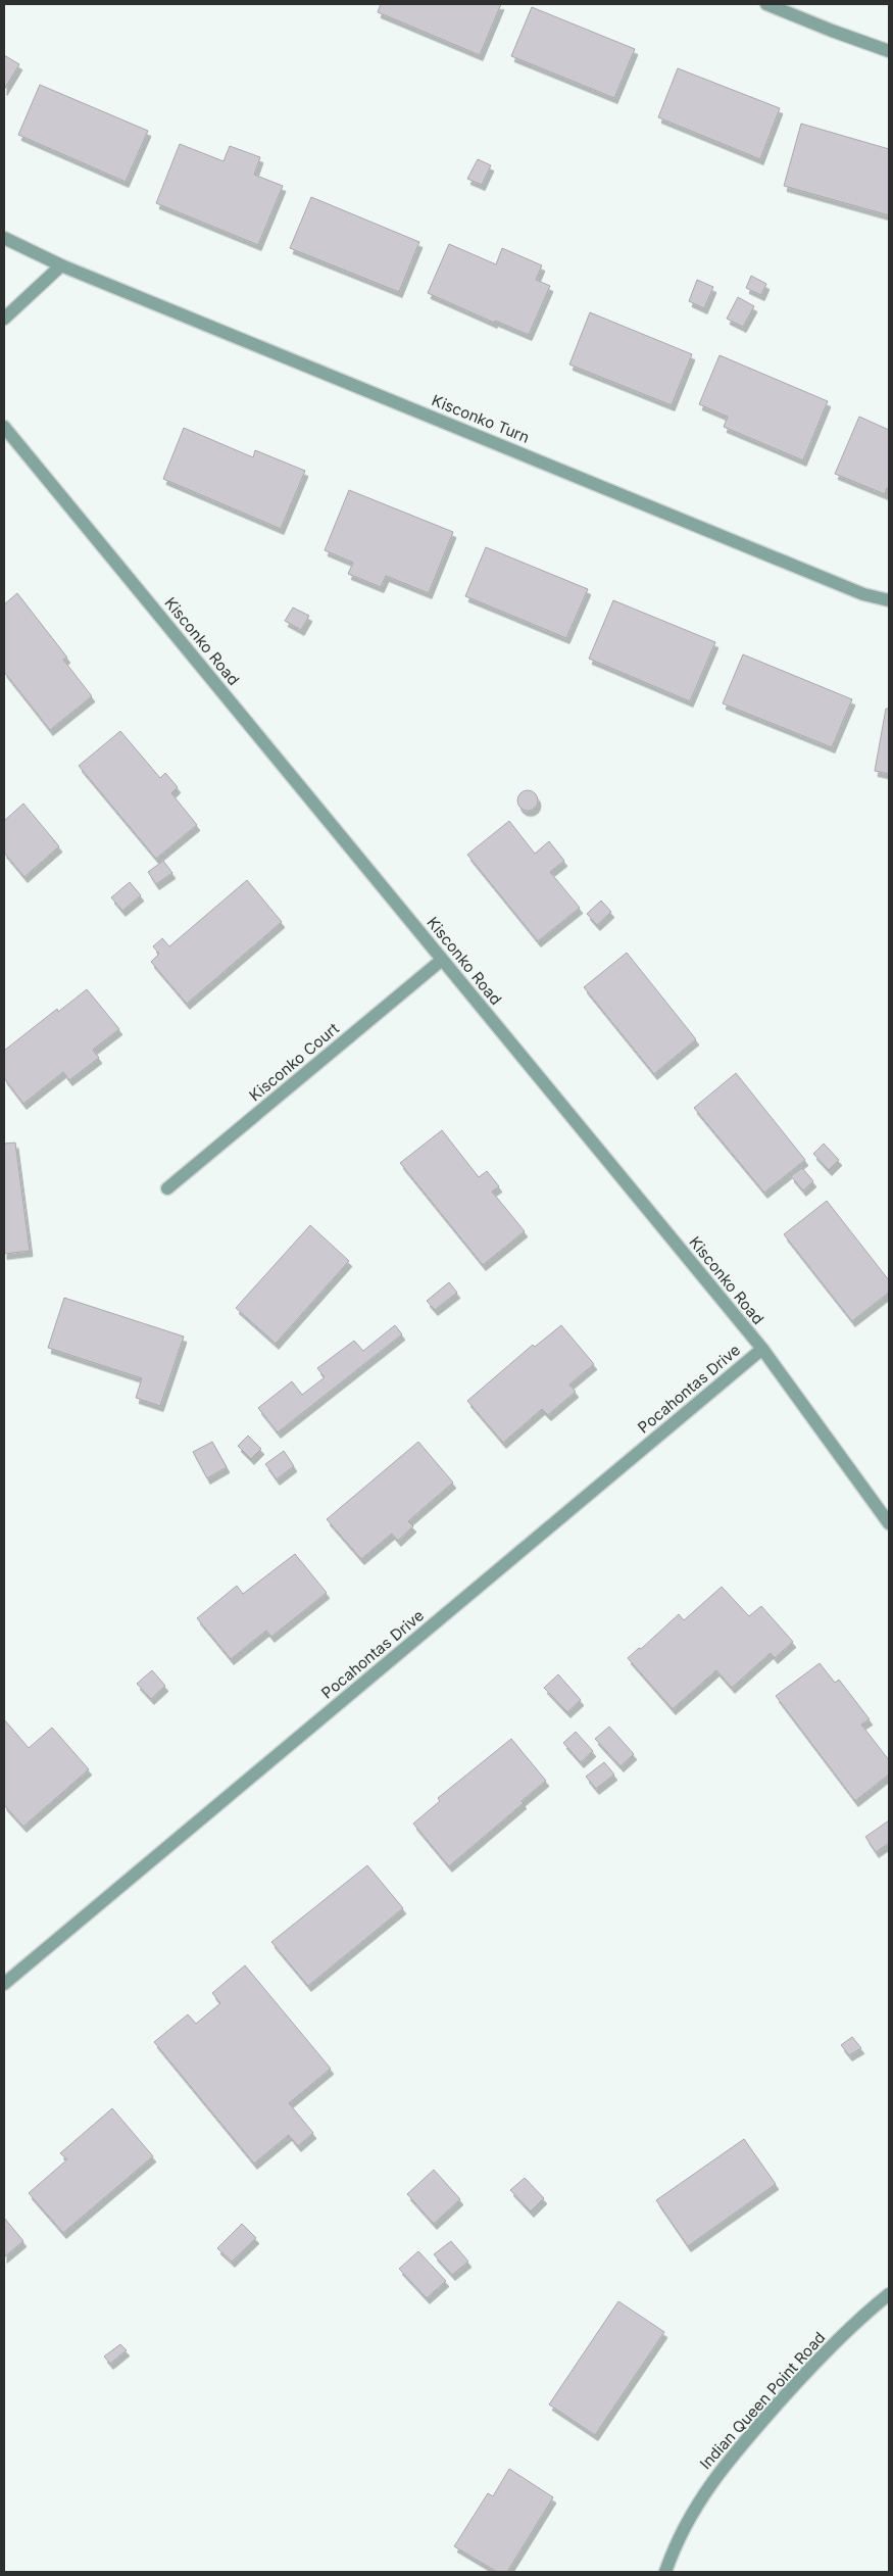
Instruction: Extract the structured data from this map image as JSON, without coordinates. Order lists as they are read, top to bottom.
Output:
{
  "streets": {
    "street": [
      "Kisconko Turn",
      "Kisconko Road",
      "Kisconko Court",
      "Pocahontas Drive",
      "Indian Queen Point Road"
    ]
  },
  "crossings": [
    ["Kisconko Road", "Kisconko Court"],
    ["Kisconko Road", "Pocahontas Drive"]
  ]
}
